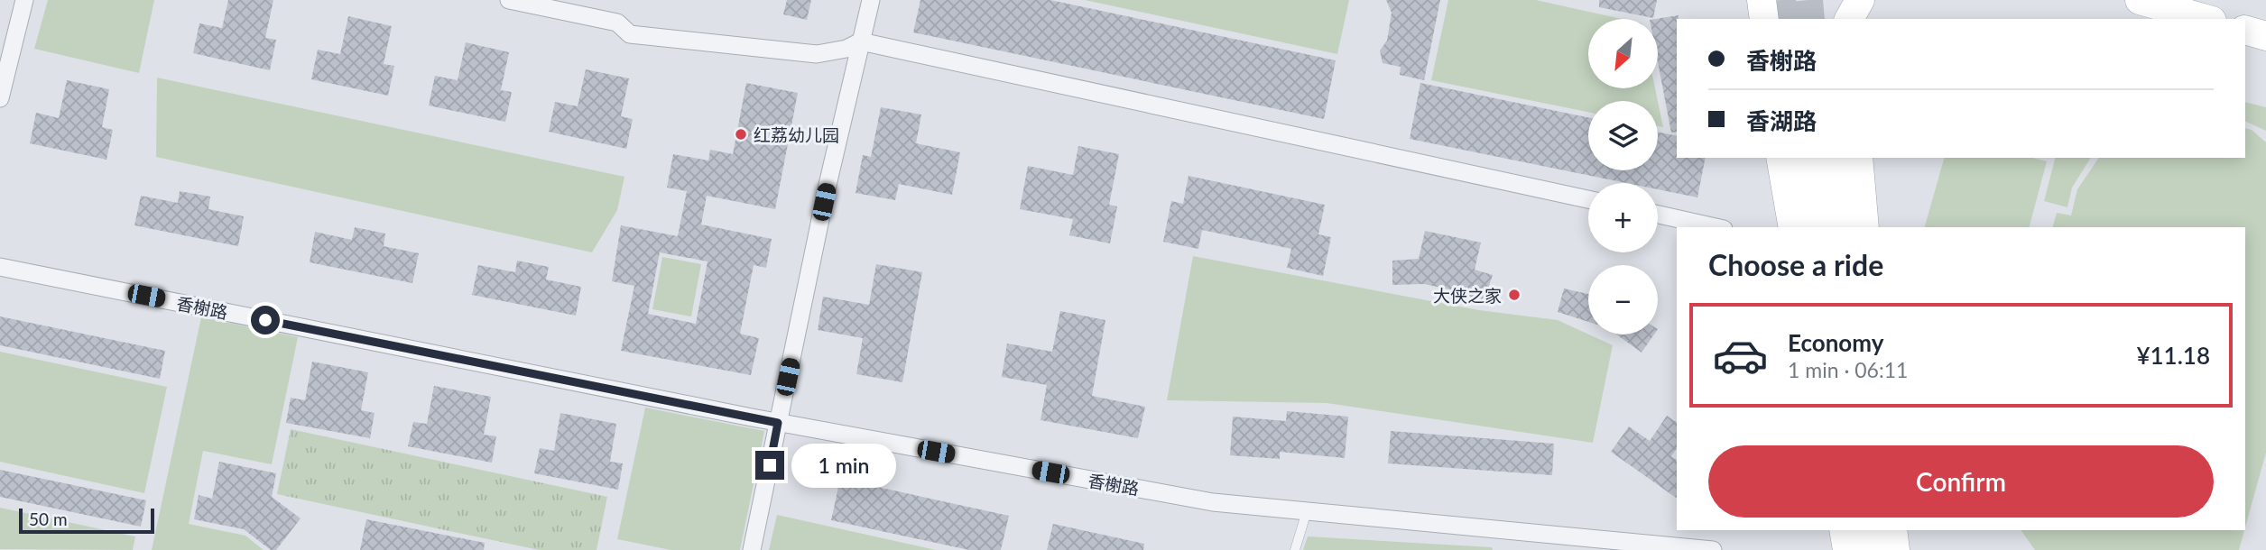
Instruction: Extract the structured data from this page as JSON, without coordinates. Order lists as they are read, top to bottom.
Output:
{
  "streets": {
    "street": ["香榭路"]
  },
  "places": ["红荔幼儿园", "大侠之家"],
  "scale_bar": "50 m",
  "north": "bottom left",
  "page": {
    "map_buttons": ["+", "−"],
    "banner": ["香榭路", "香湖路"],
    "heading": "Choose a ride",
    "list": [
      {
        "name": "Economy",
        "note": "1 min · 06:11",
        "value": "¥11.18"
      }
    ],
    "buttons": "Confirm",
    "bubble": "1 min",
    "scale": "50 m"
  }
}
